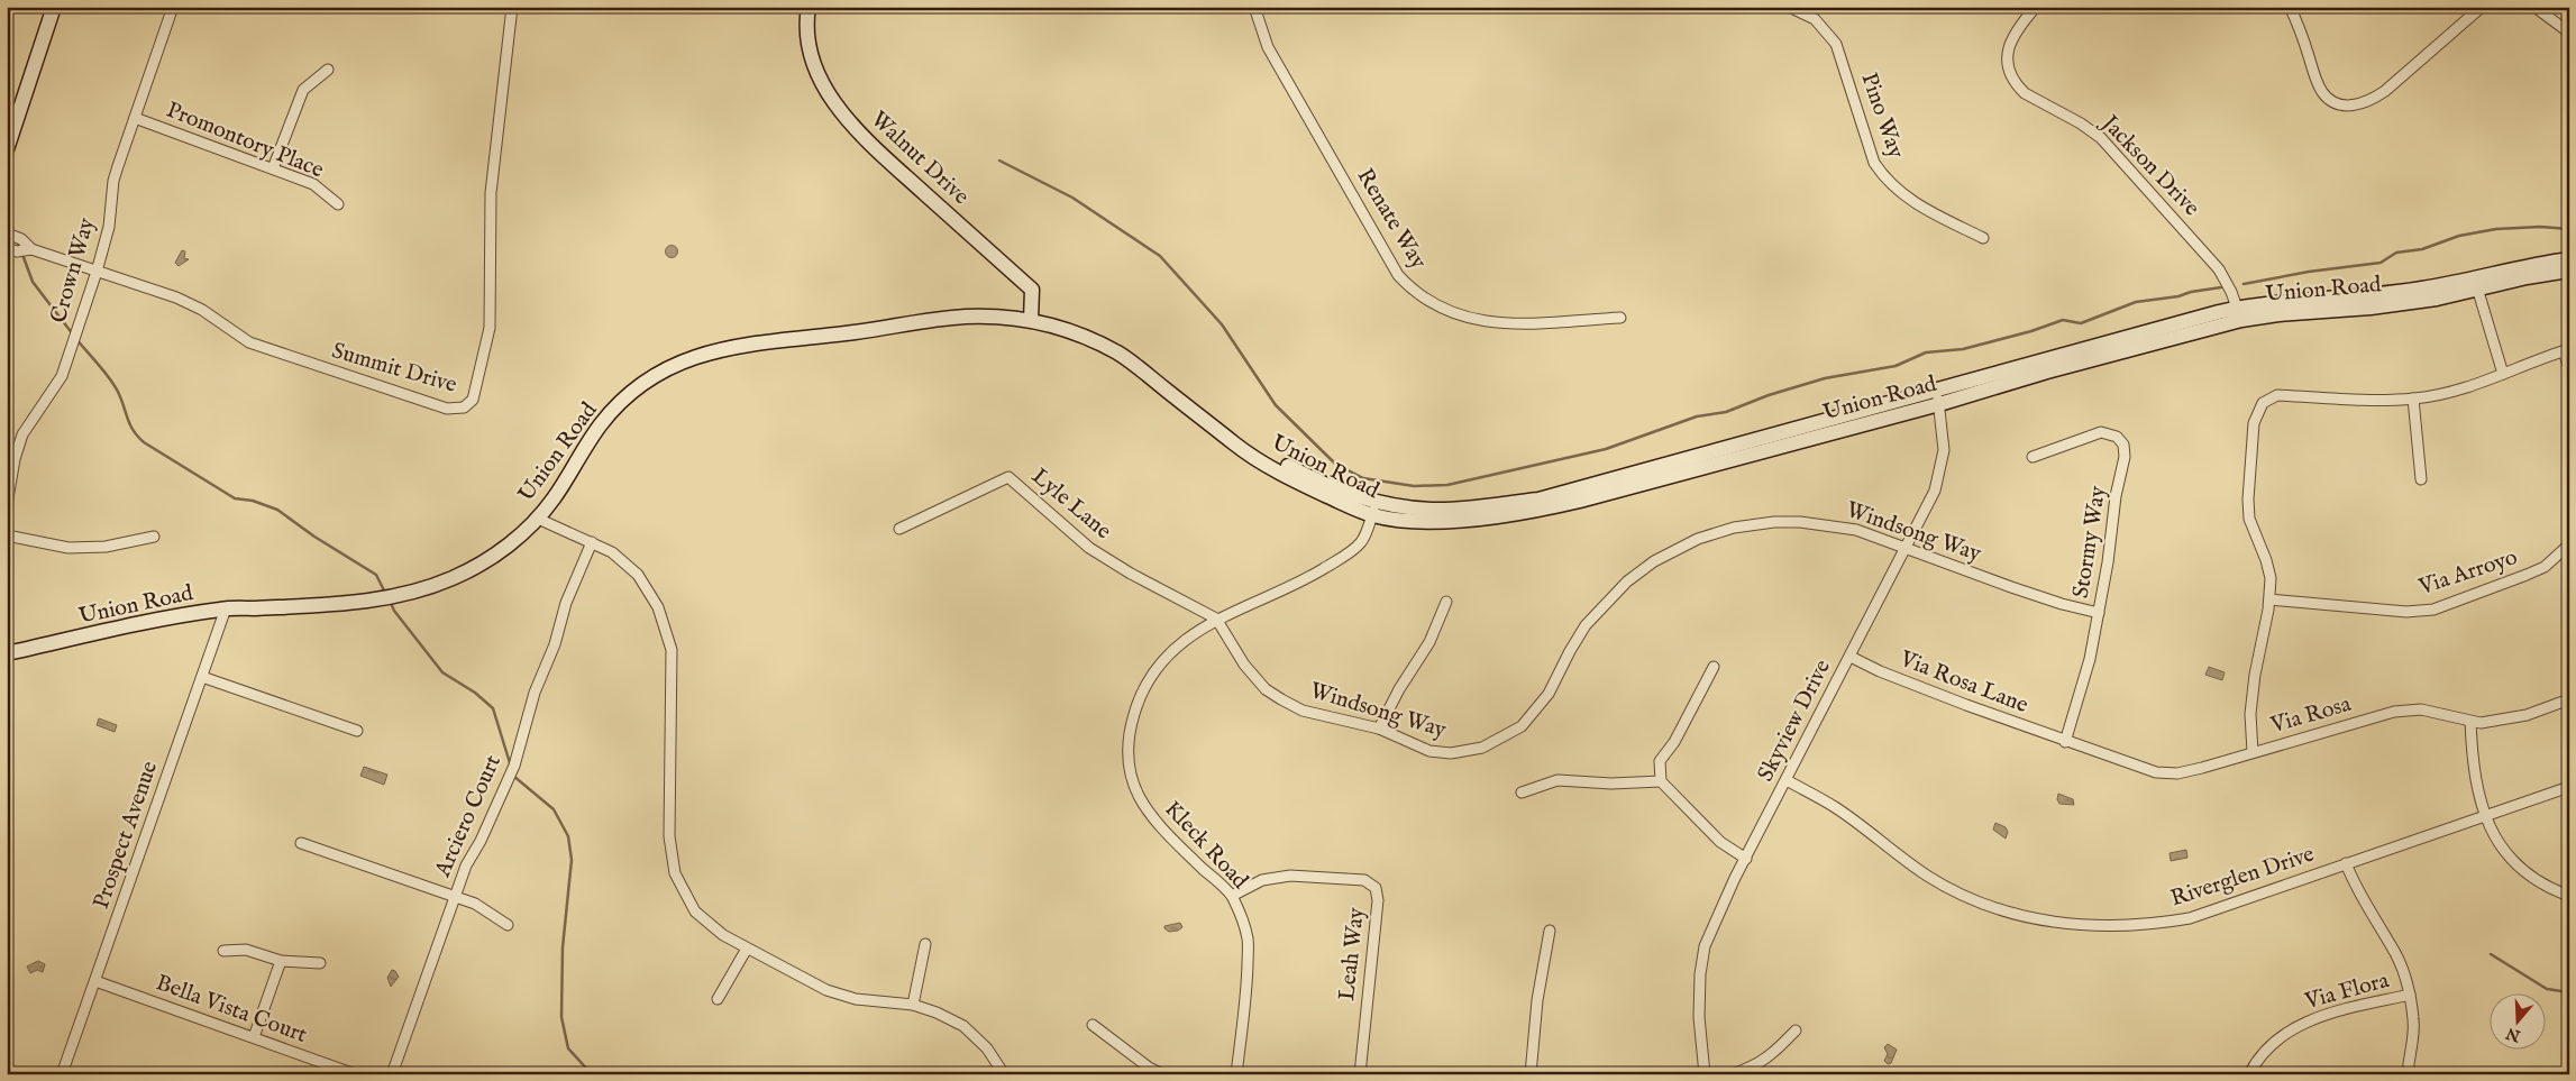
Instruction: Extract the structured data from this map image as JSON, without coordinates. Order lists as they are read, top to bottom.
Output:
{
  "streets": {
    "main road": ["Walnut Drive", "Union Road"],
    "street": [
      "Pino Way",
      "Promontory Place",
      "Jackson Drive",
      "Renate Way",
      "Crown Way",
      "Summit Drive",
      "Lyle Lane",
      "Windsong Way",
      "Stormy Way",
      "Via Arroyo",
      "Via Rosa Lane",
      "Via Rosa",
      "Skyview Drive",
      "Arciero Court",
      "Prospect Avenue",
      "Kleck Road",
      "Riverglen Drive",
      "Leah Way",
      "Via Flora",
      "Bella Vista Court"
    ]
  },
  "crossings": [
    ["Promontory Place", "Crown Way"],
    ["Walnut Drive", "Union Road"],
    ["Jackson Drive", "Union Road"],
    ["Crown Way", "Summit Drive"],
    ["Union Road", "Skyview Drive"],
    ["Union Road", "Prospect Avenue"],
    ["Union Road", "Kleck Road"],
    ["Lyle Lane", "Windsong Way"],
    ["Lyle Lane", "Kleck Road"],
    ["Windsong Way", "Stormy Way"],
    ["Windsong Way", "Skyview Drive"],
    ["Windsong Way", "Kleck Road"],
    ["Stormy Way", "Via Rosa Lane"],
    ["Stormy Way", "Via Rosa"],
    ["Via Rosa Lane", "Via Rosa"],
    ["Via Rosa Lane", "Skyview Drive"],
    ["Skyview Drive", "Riverglen Drive"],
    ["Prospect Avenue", "Bella Vista Court"],
    ["Kleck Road", "Leah Way"]
  ],
  "north": "bottom"
}
